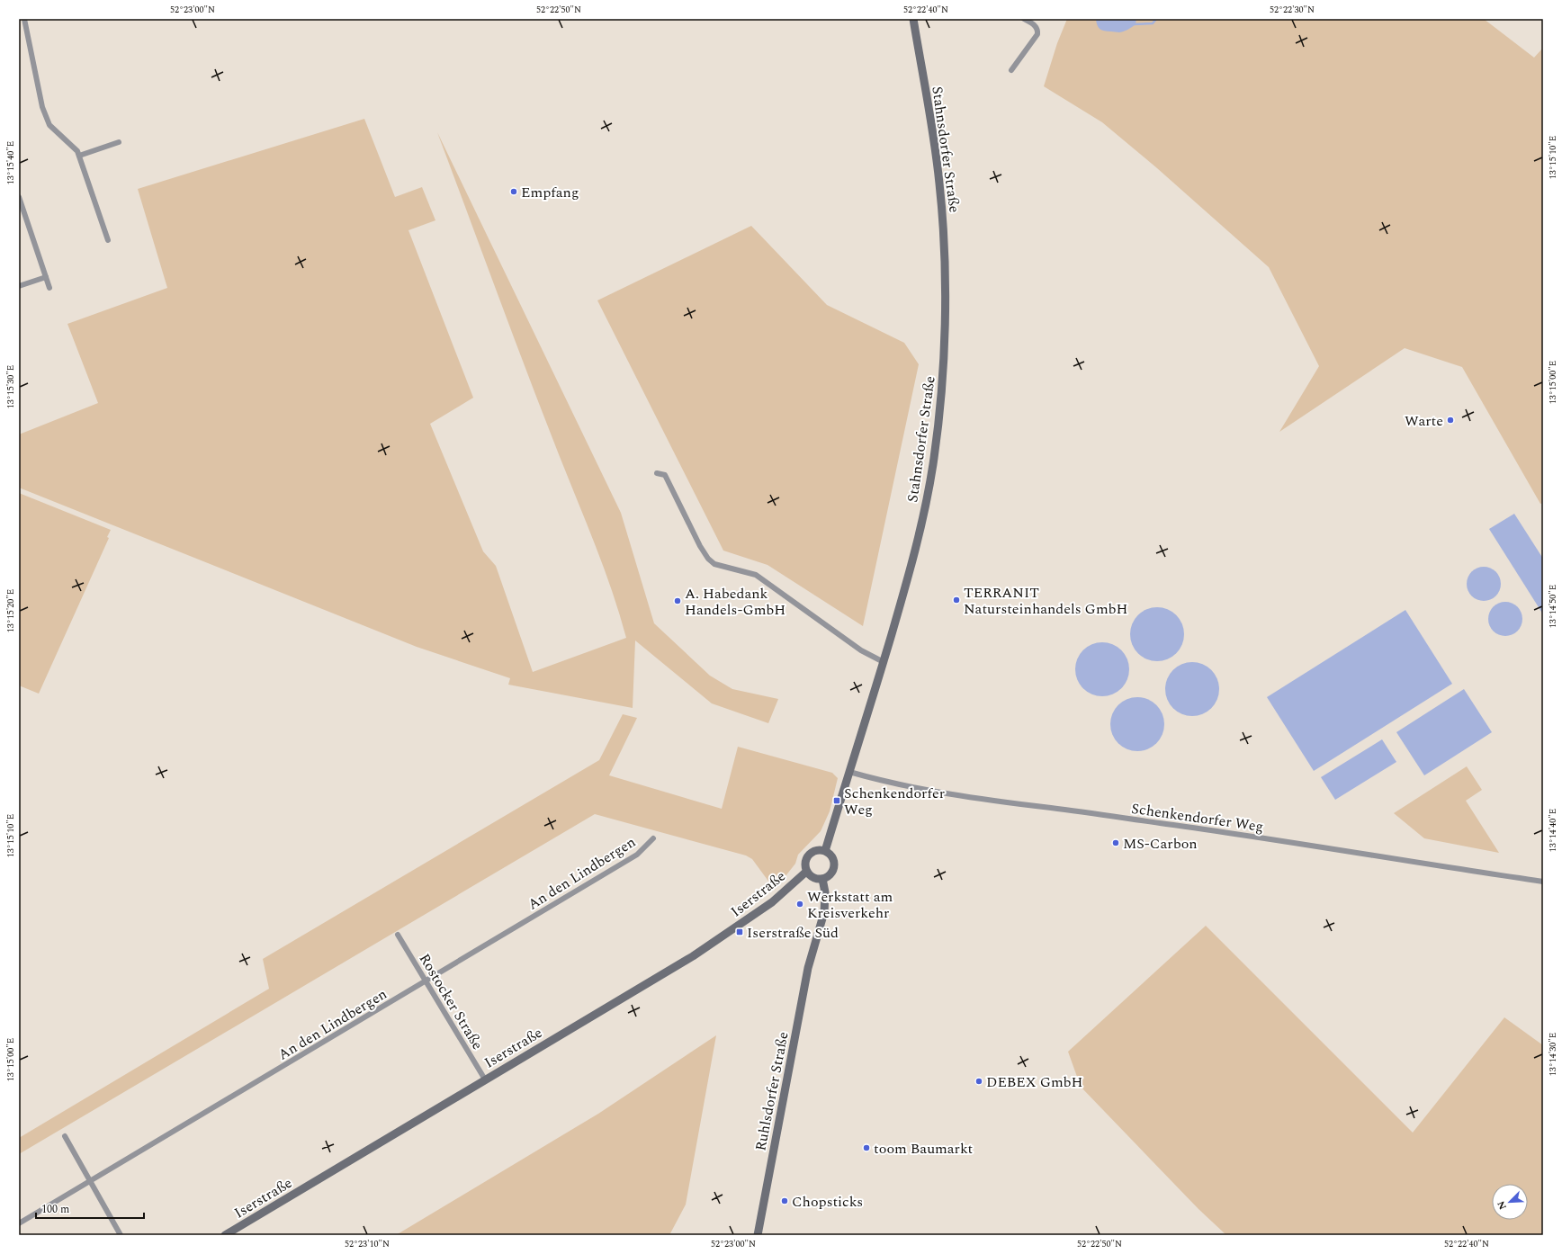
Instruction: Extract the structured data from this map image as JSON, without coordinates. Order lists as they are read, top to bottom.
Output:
{
  "streets": {
    "street": [
      "Stahnsdorfer Straße",
      "Schenkendorfer Weg",
      "An den Lindbergen",
      "Iserstraße",
      "Rostocker Straße",
      "Ruhlsdorfer Straße"
    ]
  },
  "crossings": [
    ["Stahnsdorfer Straße", "Schenkendorfer Weg"],
    ["Stahnsdorfer Straße", "Iserstraße"],
    ["Stahnsdorfer Straße", "Ruhlsdorfer Straße"],
    ["An den Lindbergen", "Rostocker Straße"],
    ["Iserstraße", "Rostocker Straße"],
    ["Iserstraße", "Ruhlsdorfer Straße"]
  ],
  "places": {
    "other": [
      "Empfang",
      "Warte",
      "TERRANIT Natursteinhandels GmbH",
      "A. Habedank Handels-GmbH",
      "MS-Carbon",
      "Werkstatt am Kreisverkehr",
      "DEBEX GmbH",
      "toom Baumarkt",
      "Chopsticks"
    ],
    "transit": ["Schenkendorfer Weg", "Iserstraße Süd"]
  },
  "scale_bar": "100 m",
  "north": "bottom left",
  "coordinates": [
    "52°23'00\"N",
    "52°22'50\"N",
    "52°22'40\"N",
    "52°22'30\"N",
    "13°15'10\"E",
    "13°15'40\"E",
    "13°15'00\"E",
    "13°15'30\"E",
    "13°14'50\"E",
    "13°15'20\"E",
    "13°14'40\"E",
    "13°14'30\"E",
    "52°23'10\"N"
  ]
}
